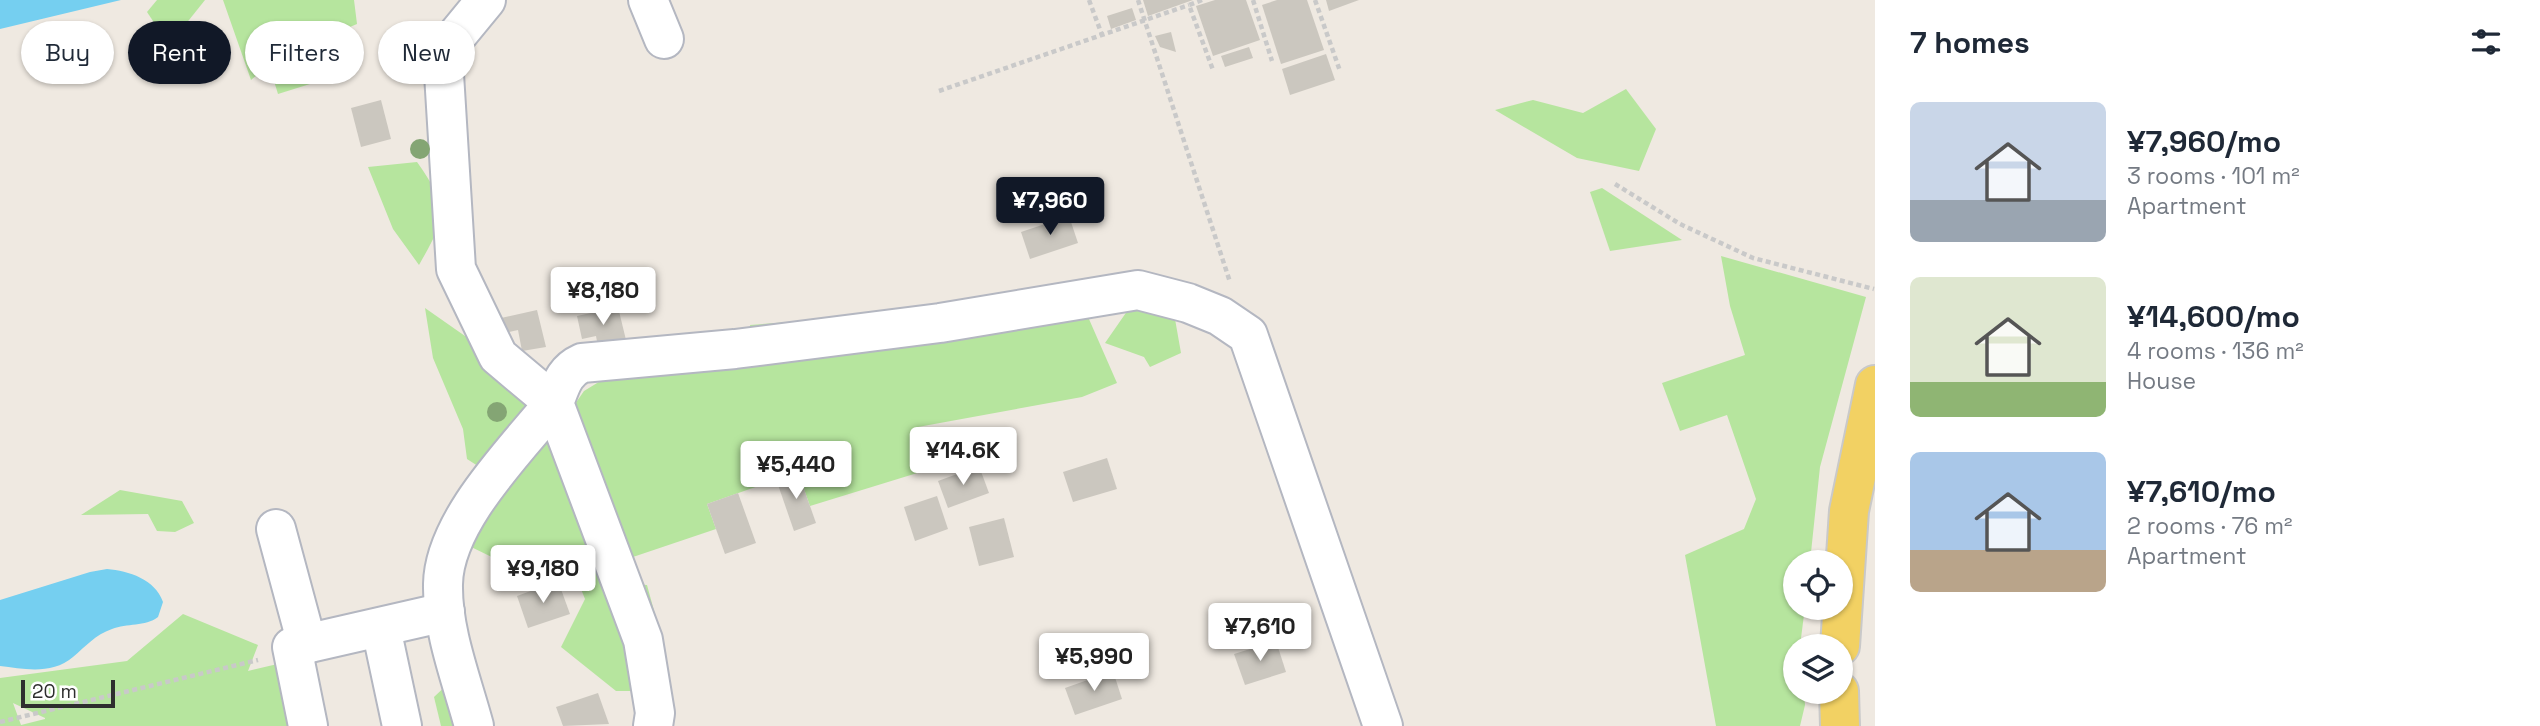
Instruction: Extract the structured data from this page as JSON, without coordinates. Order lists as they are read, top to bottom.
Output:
{
  "scale_bar": "20 m",
  "page": {
    "heading": "7 homes",
    "chip": [
      "Buy",
      "Rent",
      "Filters",
      "New"
    ],
    "list": [
      {
        "name": "¥7,960/mo",
        "note": "3 rooms · 101 m² · Apartment"
      },
      {
        "name": "¥14,600/mo",
        "note": "4 rooms · 136 m² · House"
      },
      {
        "name": "¥7,610/mo",
        "note": "2 rooms · 76 m² · Apartment"
      }
    ],
    "price": [
      "¥7,960",
      "¥8,180",
      "¥14.6K",
      "¥5,440",
      "¥9,180",
      "¥7,610",
      "¥5,990"
    ],
    "scale": "20 m"
  }
}
